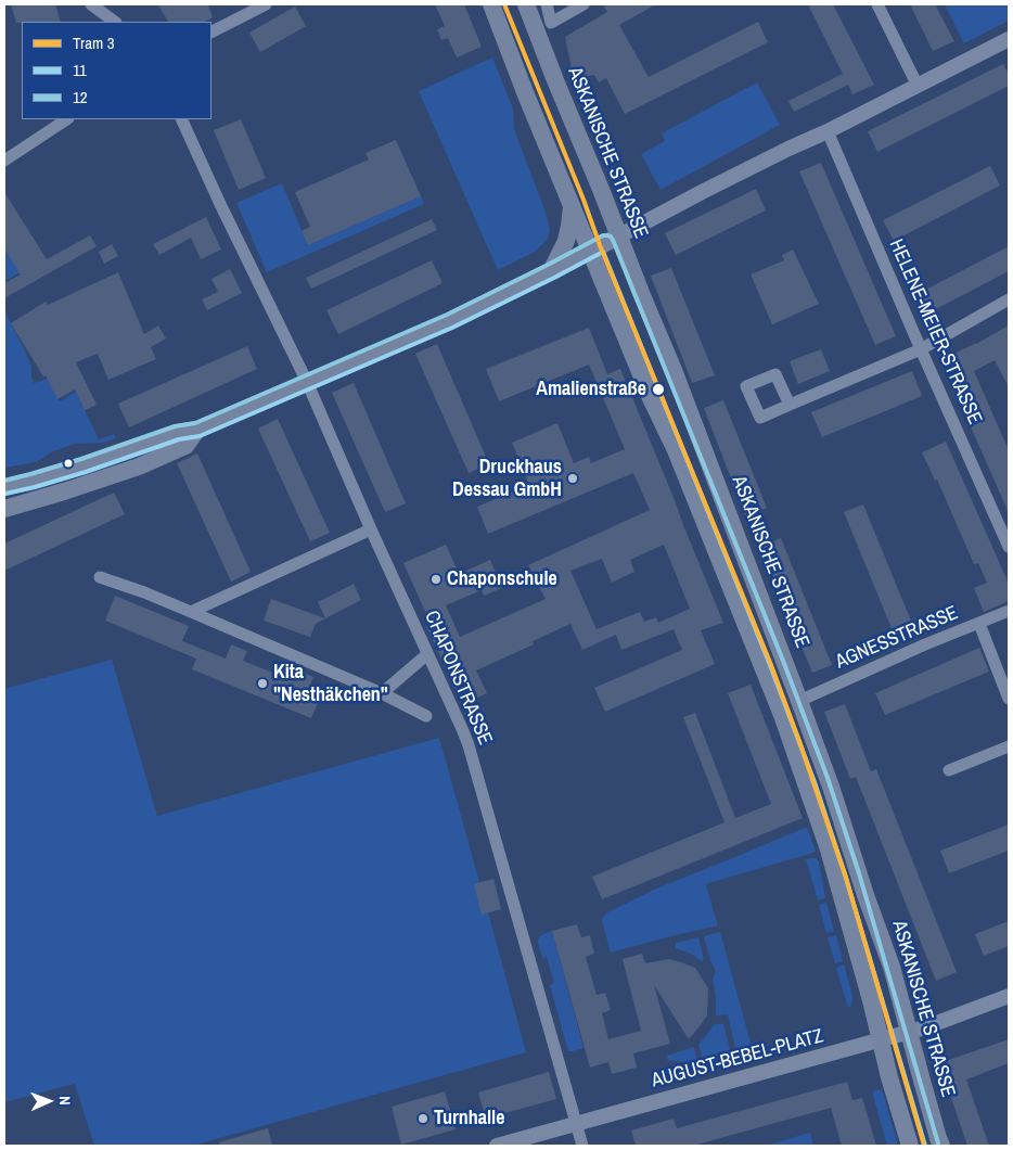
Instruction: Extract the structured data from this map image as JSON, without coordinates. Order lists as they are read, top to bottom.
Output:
{
  "streets": {
    "main road": ["ASKANISCHE STRASSE"],
    "street": [
      "HELENE-MEIER-STRASSE",
      "AGNESSTRASSE",
      "CHAPONSTRASSE",
      "AUGUST-BEBEL-PLATZ"
    ]
  },
  "crossings": [
    ["ASKANISCHE STRASSE", "AGNESSTRASSE"],
    ["ASKANISCHE STRASSE", "AUGUST-BEBEL-PLATZ"],
    ["CHAPONSTRASSE", "AUGUST-BEBEL-PLATZ"]
  ],
  "places": [
    "Amalienstraße",
    "Druckhaus Dessau GmbH",
    "Chaponschule",
    "Kita \"Nesthäkchen\"",
    "Turnhalle"
  ],
  "lines": ["tram line 3", "transit line 12", "transit line 11"],
  "legend": ["Tram 3", "11", "12"],
  "north": "right"
}
